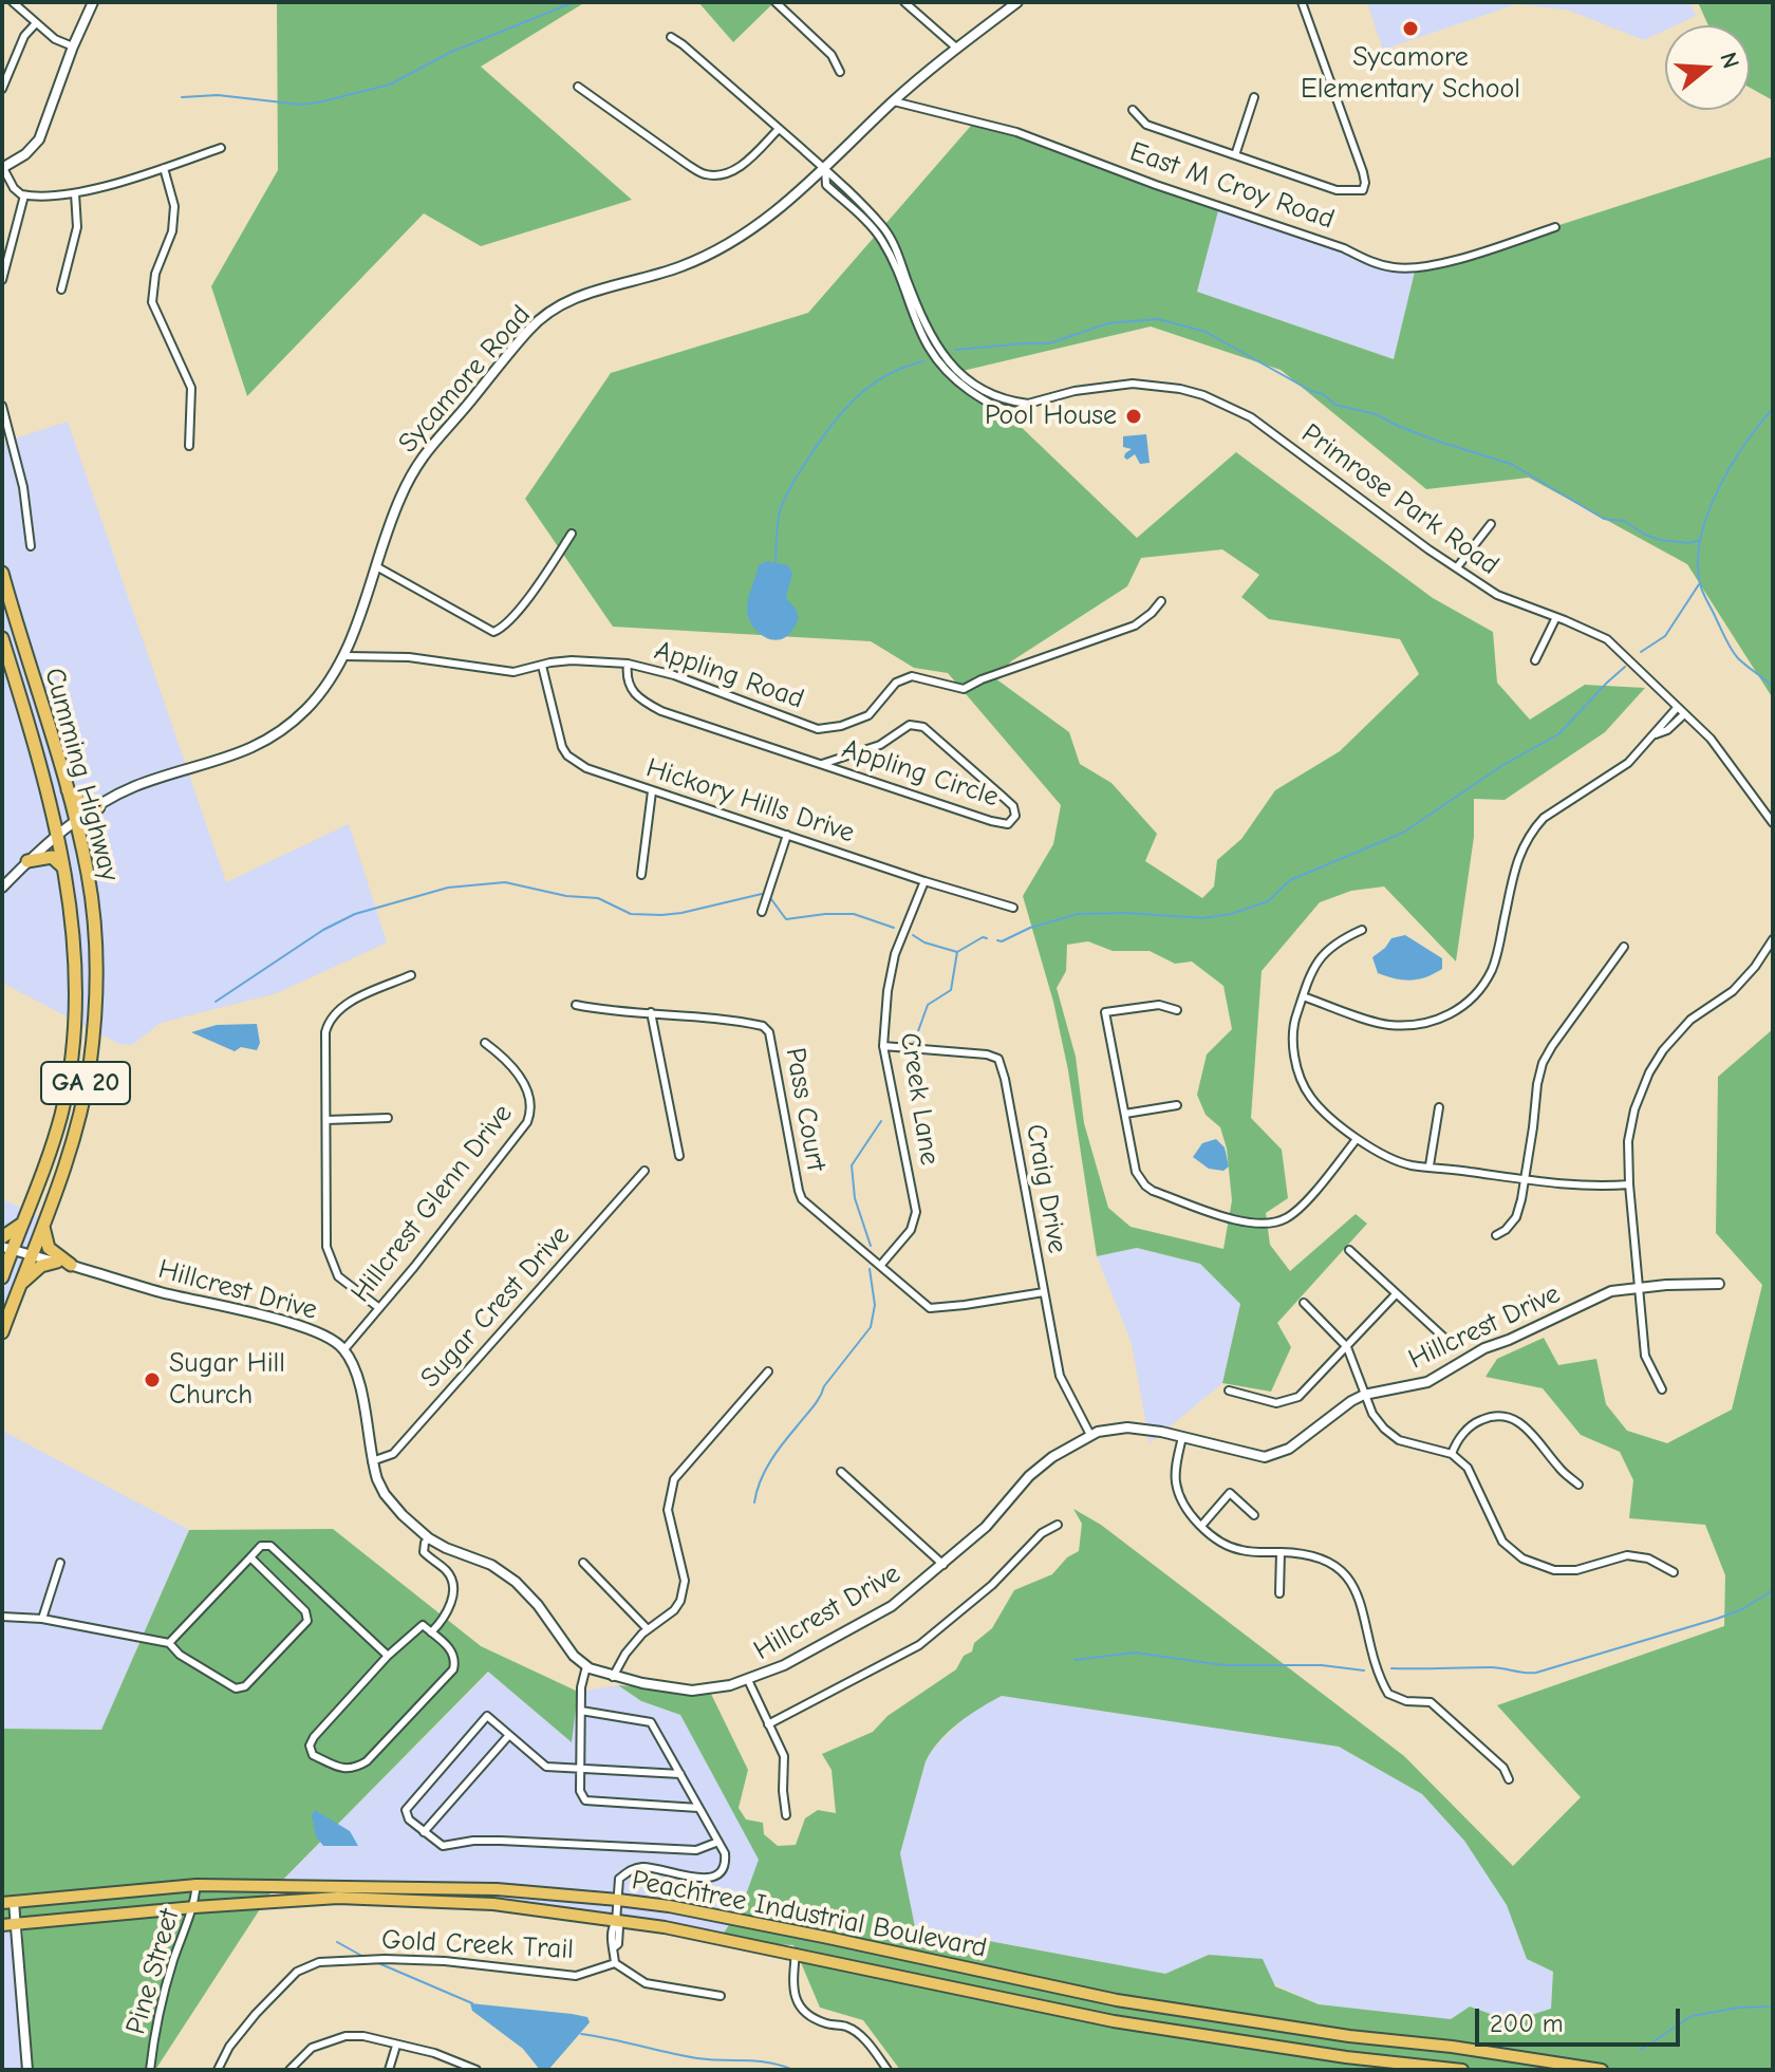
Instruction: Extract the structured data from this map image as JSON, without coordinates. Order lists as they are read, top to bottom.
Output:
{
  "streets": {
    "highway": ["Cumming Highway", "GA 20"],
    "main road": ["Peachtree Industrial Boulevard"],
    "street": [
      "East M Croy Road",
      "Sycamore Road",
      "Primrose Park Road",
      "Appling Road",
      "Appling Circle",
      "Hickory Hills Drive",
      "Creek Lane",
      "Pass Court",
      "Craig Drive",
      "Hillcrest Glenn Drive",
      "Hillcrest Drive",
      "Sugar Crest Drive",
      "Gold Creek Trail",
      "Pine Street"
    ]
  },
  "crossings": [
    ["East M Croy Road", "Sycamore Road"],
    ["Sycamore Road", "Primrose Park Road"],
    ["Sycamore Road", "Appling Road"],
    ["Sycamore Road", "Cumming Highway"],
    ["Appling Road", "Appling Circle"],
    ["Appling Road", "Hickory Hills Drive"],
    ["Cumming Highway", "Hillcrest Drive"],
    ["Hickory Hills Drive", "Creek Lane"],
    ["Creek Lane", "Pass Court"],
    ["Creek Lane", "Craig Drive"],
    ["Pass Court", "Craig Drive"],
    ["Craig Drive", "Hillcrest Drive"],
    ["Hillcrest Glenn Drive", "Hillcrest Drive"],
    ["Hillcrest Drive", "Sugar Crest Drive"],
    ["Peachtree Industrial Boulevard", "Gold Creek Trail"],
    ["Peachtree Industrial Boulevard", "Pine Street"]
  ],
  "places": ["Sycamore Elementary School", "Pool House", "Sugar Hill Church"],
  "scale_bar": "200 m",
  "north": "right"
}
